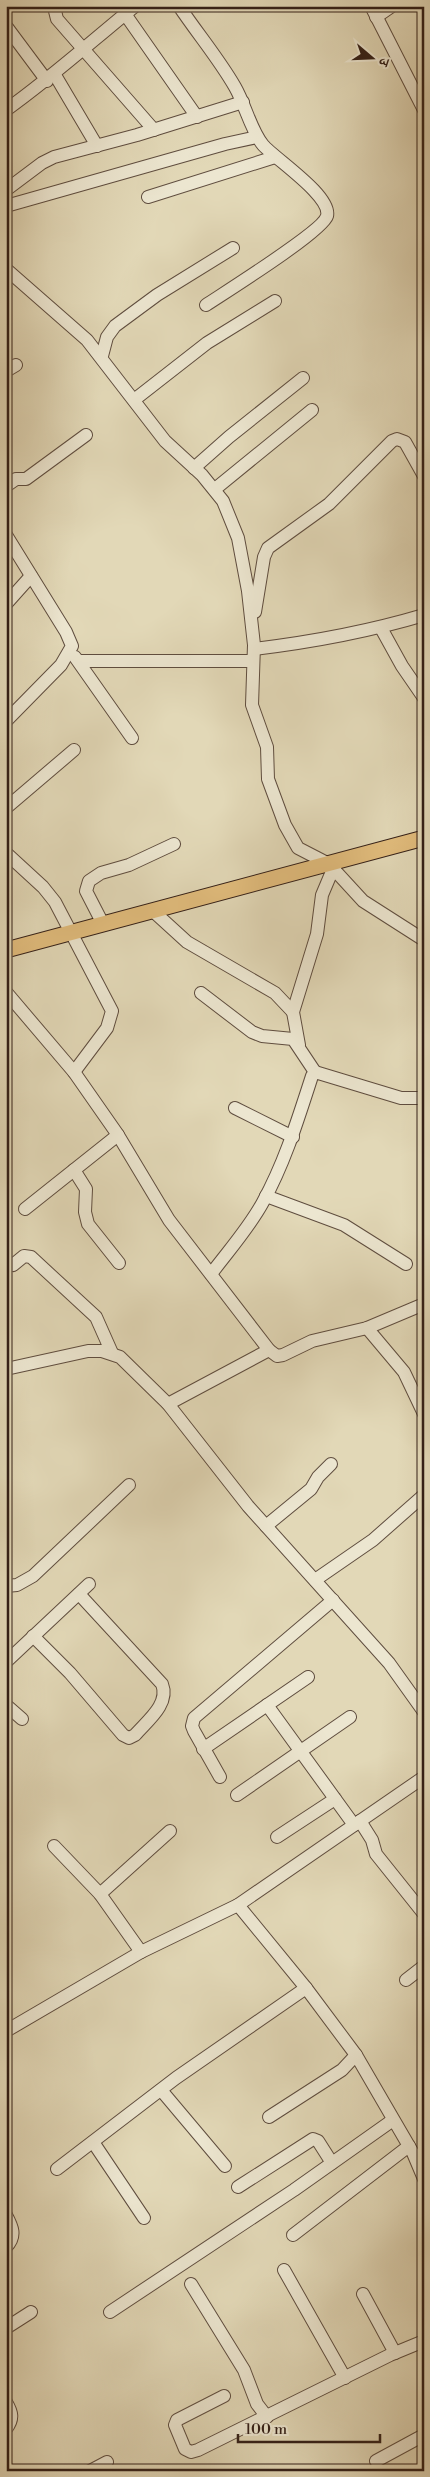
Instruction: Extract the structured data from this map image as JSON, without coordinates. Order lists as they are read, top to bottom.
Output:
{
  "scale_bar": "100 m",
  "north": "right"
}
